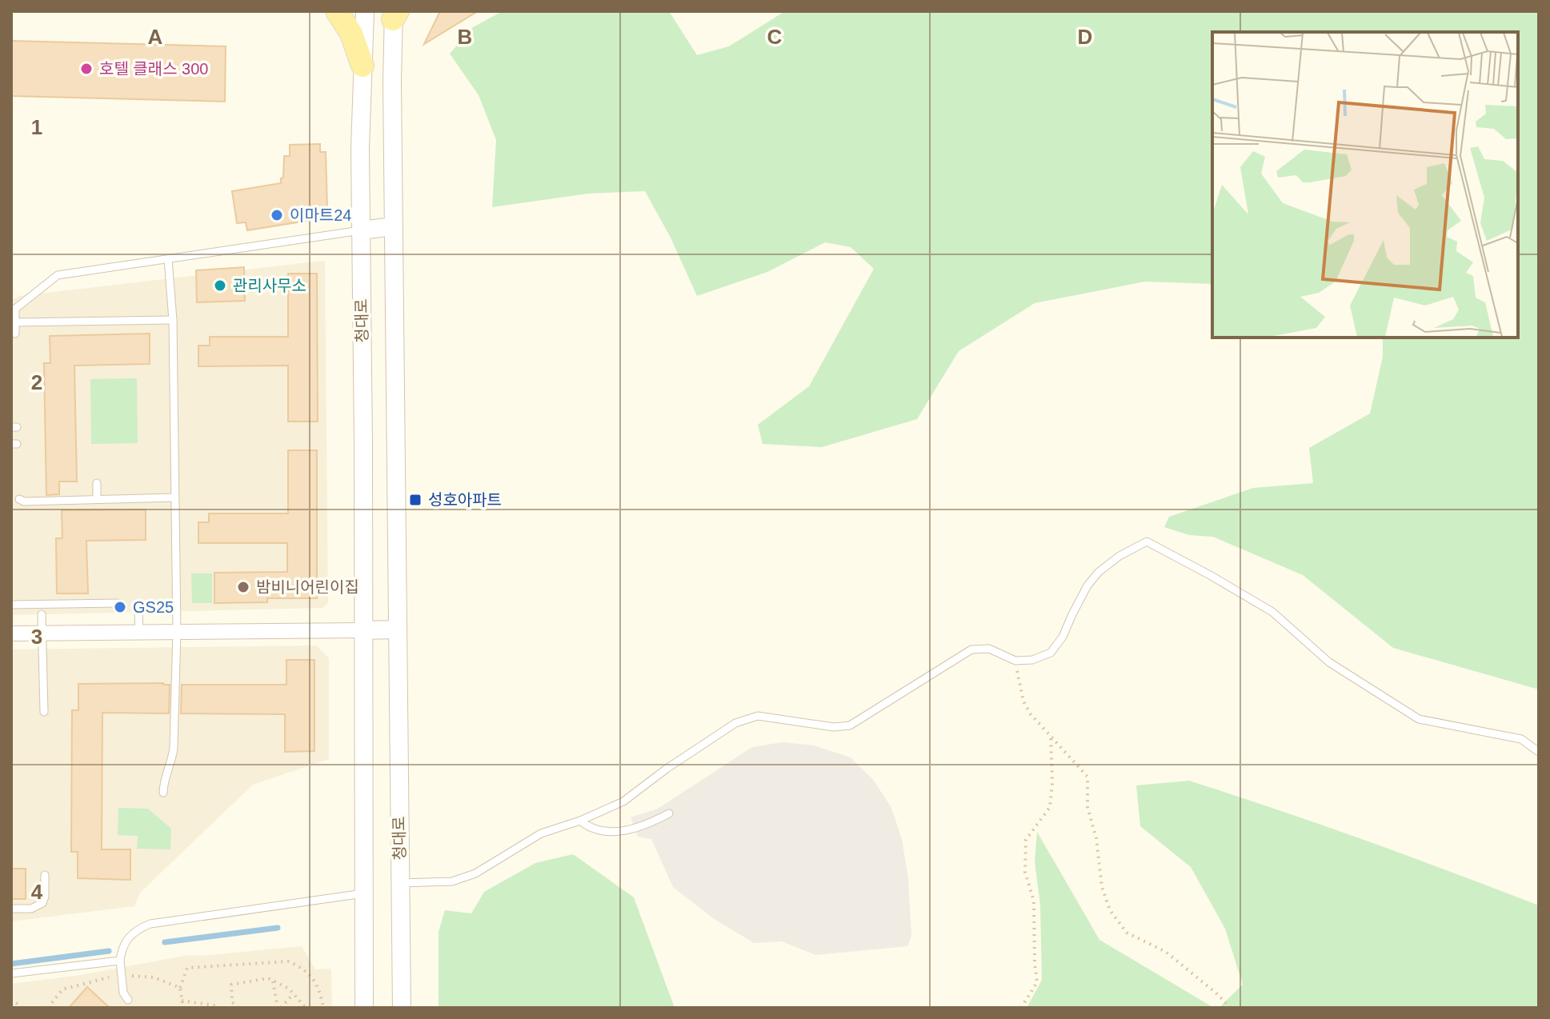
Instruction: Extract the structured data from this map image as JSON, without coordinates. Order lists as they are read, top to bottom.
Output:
{
  "streets": {
    "street": ["청대로"]
  },
  "places": {
    "other": [
      "호텔 클래스 300",
      "이마트24",
      "관리사무소",
      "밤비니어린이집",
      "GS25"
    ],
    "transit": ["성호아파트"]
  },
  "grid": {
    "columns": [
      "A",
      "B",
      "C",
      "D"
    ],
    "rows": [
      "1",
      "2",
      "3",
      "4"
    ]
  }
}
